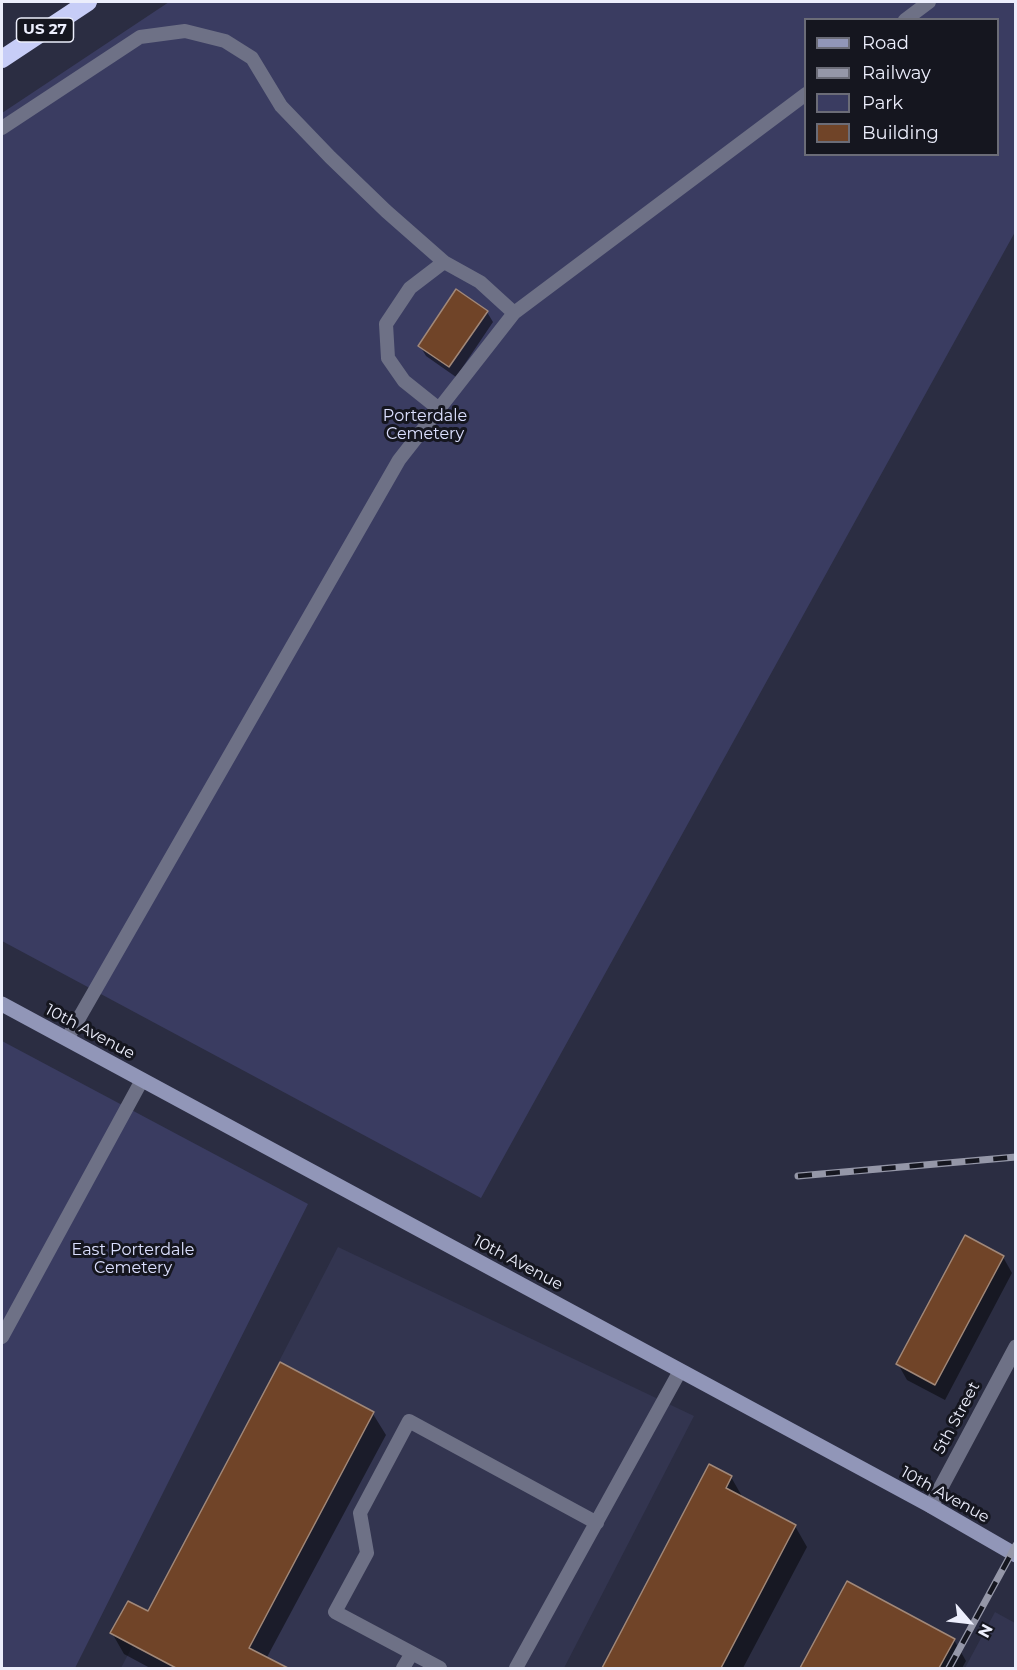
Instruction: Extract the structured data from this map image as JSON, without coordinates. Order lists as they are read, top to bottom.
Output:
{
  "streets": {
    "highway": ["US 27"],
    "main road": ["10th Avenue"],
    "street": ["5th Street"]
  },
  "crossings": [
    ["10th Avenue", "5th Street"]
  ],
  "parks": ["Porterdale Cemetery", "East Porterdale Cemetery"],
  "legend": [
    "Road",
    "Railway",
    "Park",
    "Building"
  ],
  "north": "bottom right"
}
